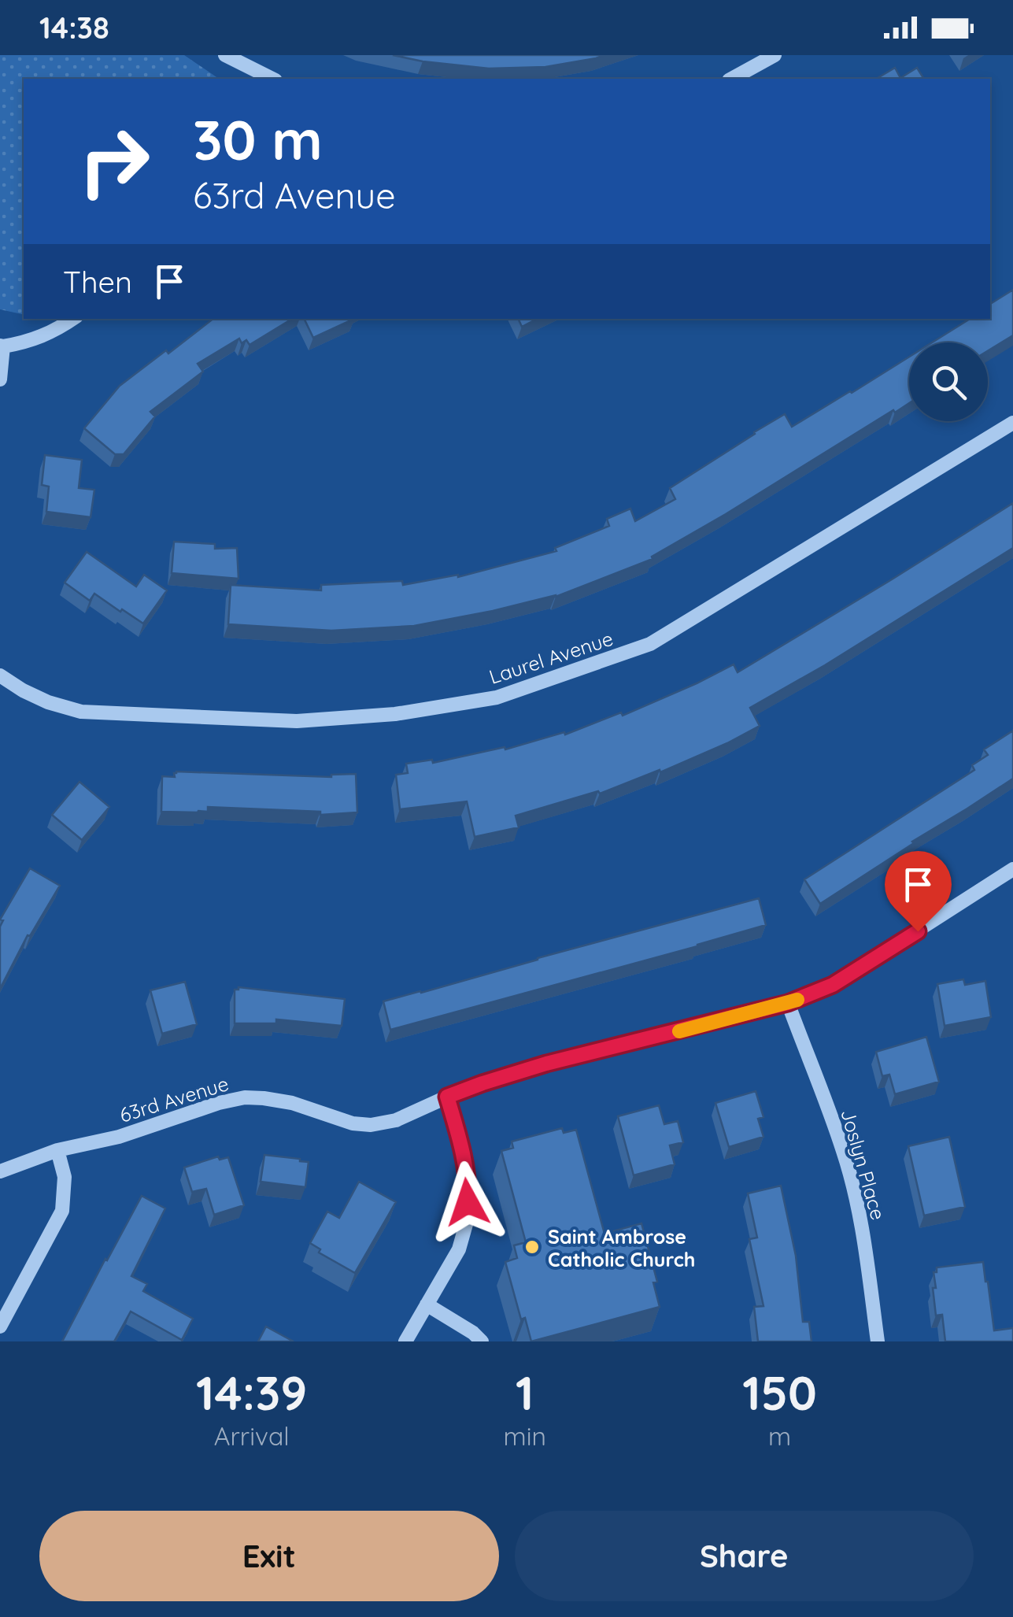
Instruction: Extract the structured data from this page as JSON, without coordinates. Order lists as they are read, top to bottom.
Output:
{
  "streets": {
    "street": ["Laurel Avenue", "63rd Avenue", "Joslyn Place"]
  },
  "crossings": [
    ["63rd Avenue", "Joslyn Place"]
  ],
  "places": ["Saint Ambrose Catholic Church"],
  "page": {
    "status": "14:38",
    "turn": ["30 m", "63rd Avenue"],
    "then": "Then",
    "eta": [
      "14:39",
      "Arrival",
      "1",
      "min",
      "150",
      "m"
    ],
    "buttons": ["Exit", "Share"]
  }
}
